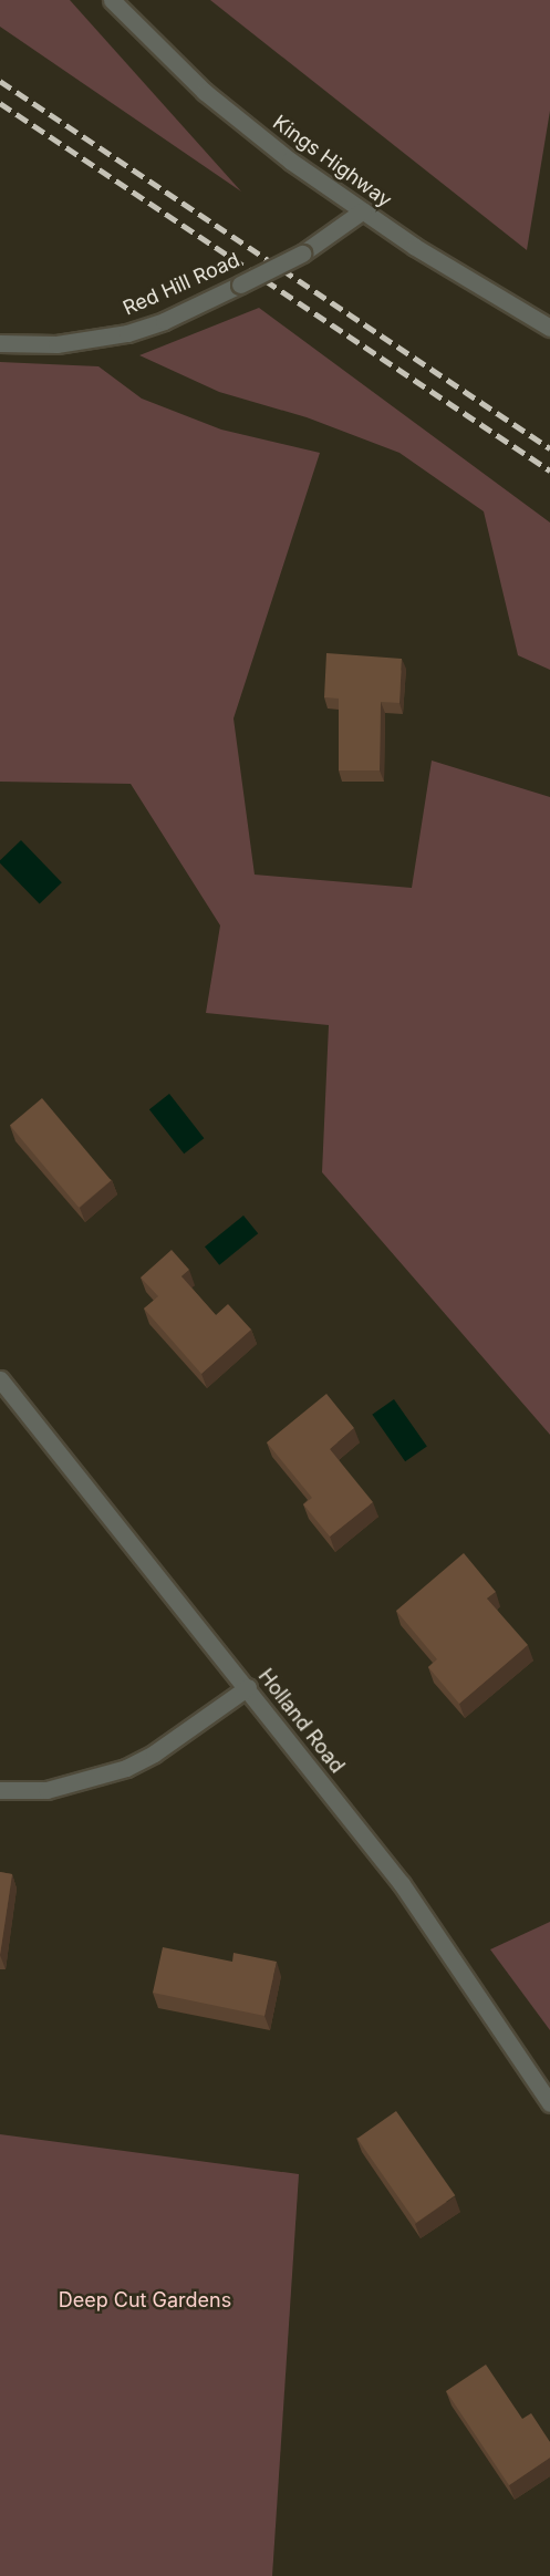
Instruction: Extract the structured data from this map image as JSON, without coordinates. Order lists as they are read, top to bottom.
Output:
{
  "streets": {
    "street": ["Kings Highway", "Red Hill Road", "Holland Road"]
  },
  "crossings": [
    ["Kings Highway", "Red Hill Road"]
  ],
  "parks": ["Deep Cut Gardens"]
}
